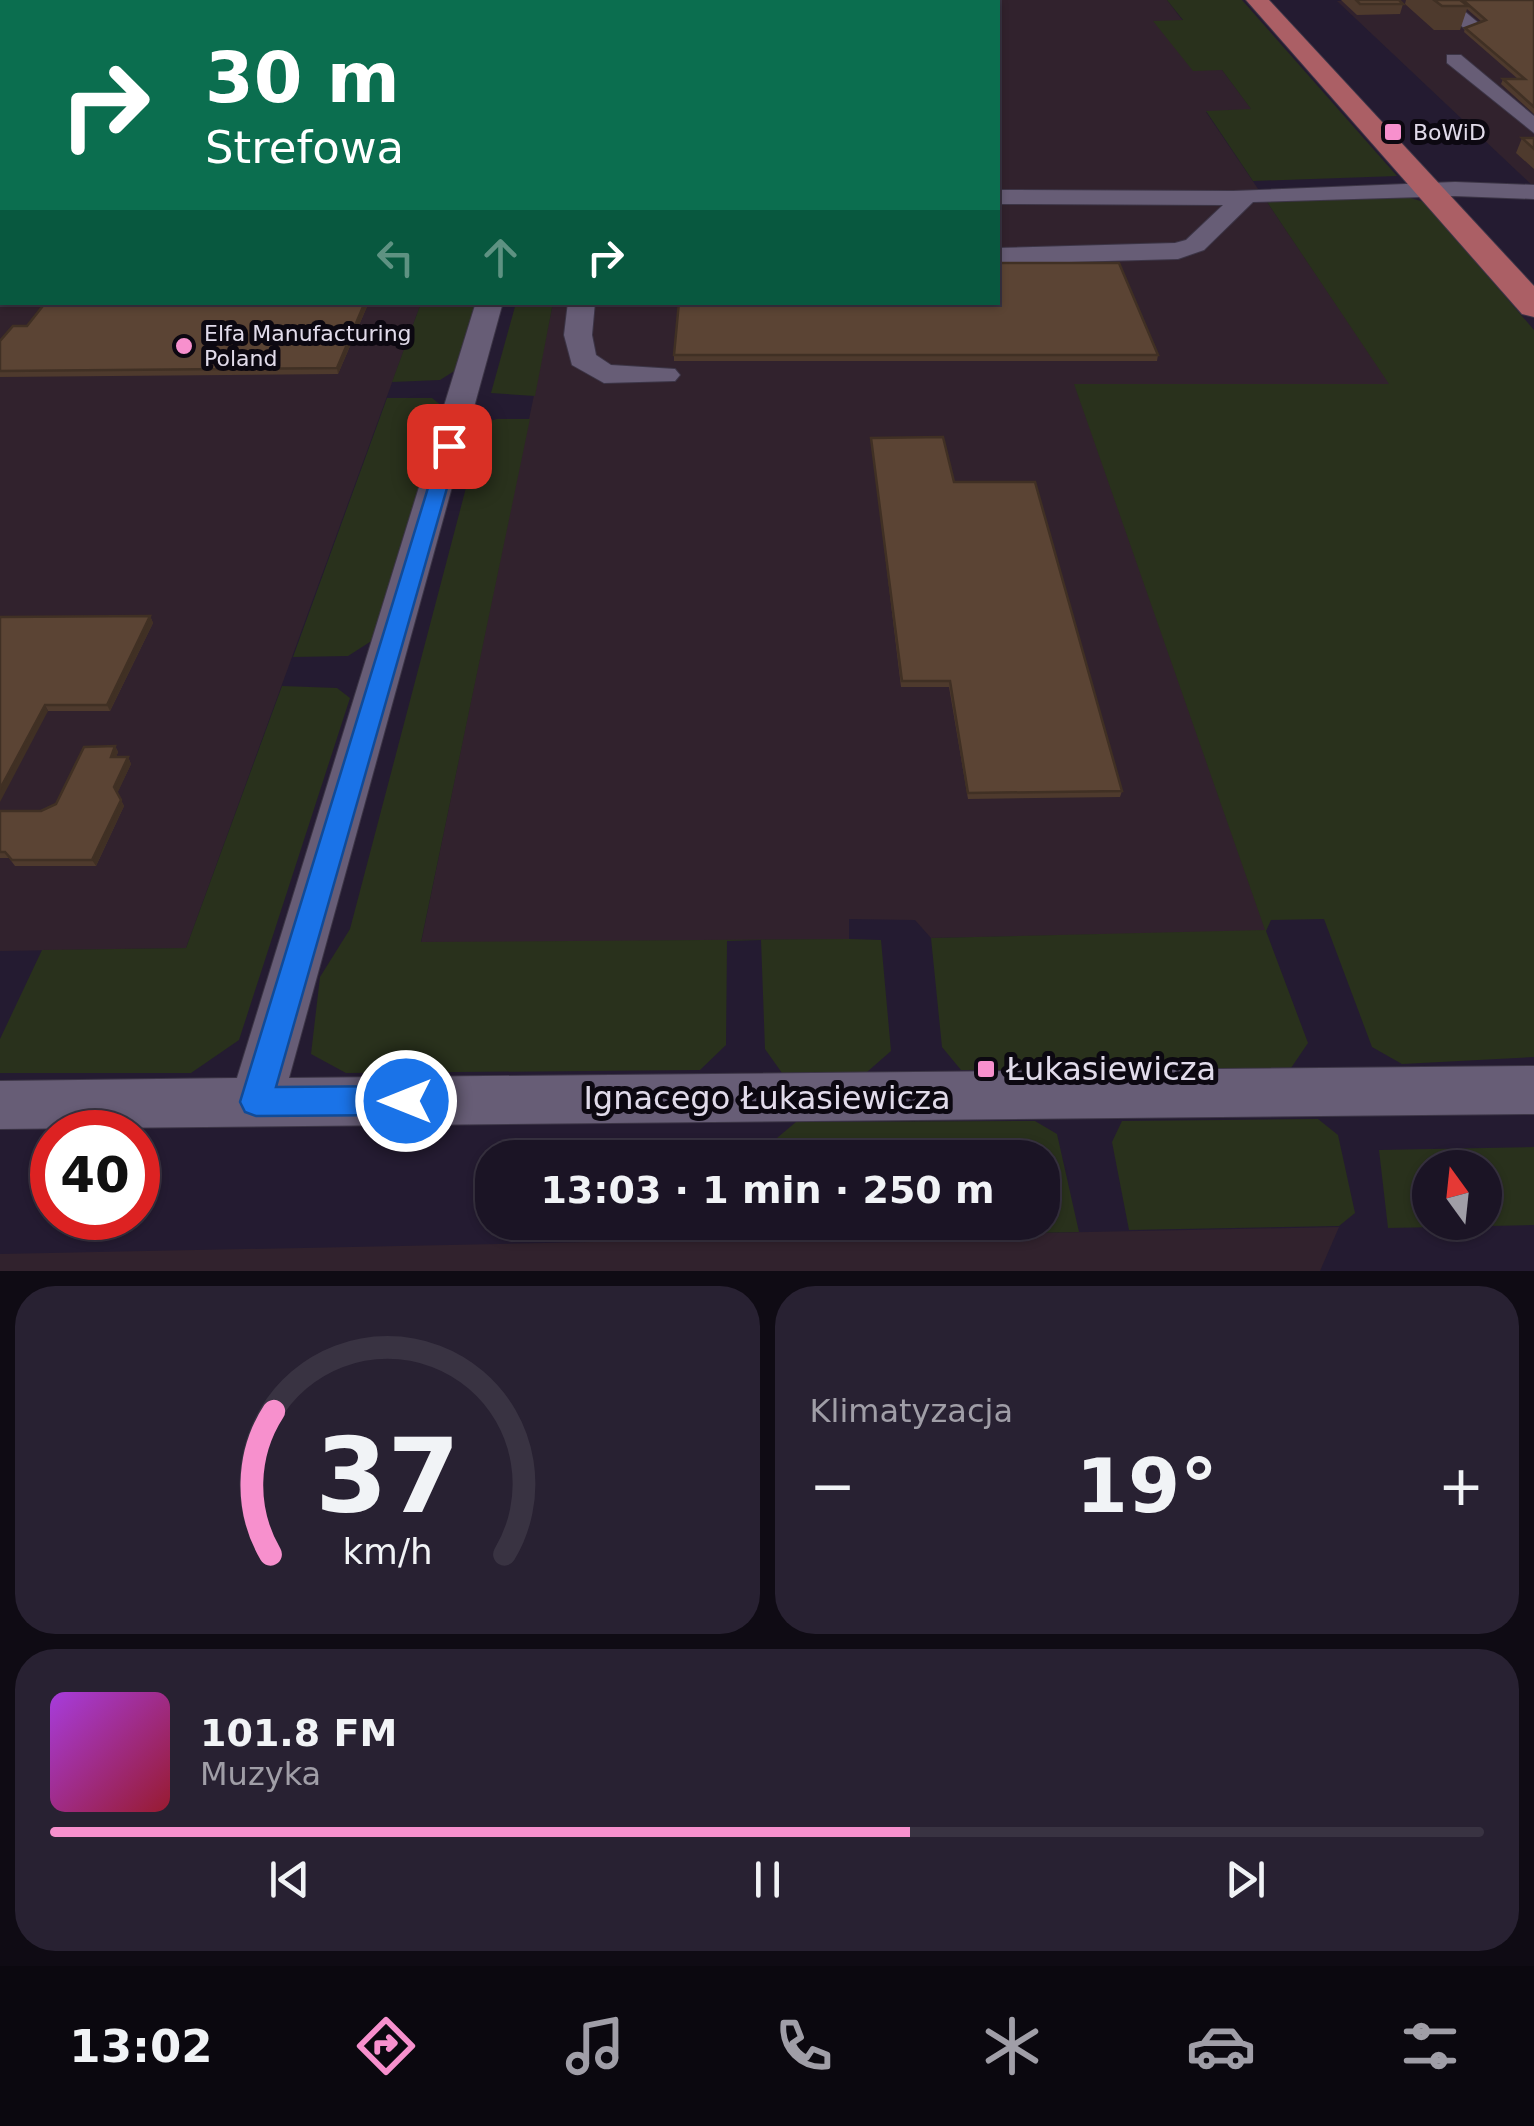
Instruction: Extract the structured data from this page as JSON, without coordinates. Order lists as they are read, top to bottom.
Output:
{
  "streets": {
    "street": ["Ignacego Łukasiewicza"]
  },
  "places": {
    "transit": ["BoWiD", "Łukasiewicza"],
    "other": ["Elfa Manufacturing Poland"]
  },
  "north": "top",
  "page": {
    "turn": ["30 m", "Strefowa"],
    "limit": "40",
    "trip": "13:03 · 1 min · 250 m",
    "tile": "Klimatyzacja",
    "heat": ["−", "19°", "+"],
    "song": ["101.8 FM", "Muzyka"],
    "tabs": "13:02",
    "gauge": ["37", "km/h"]
  }
}
